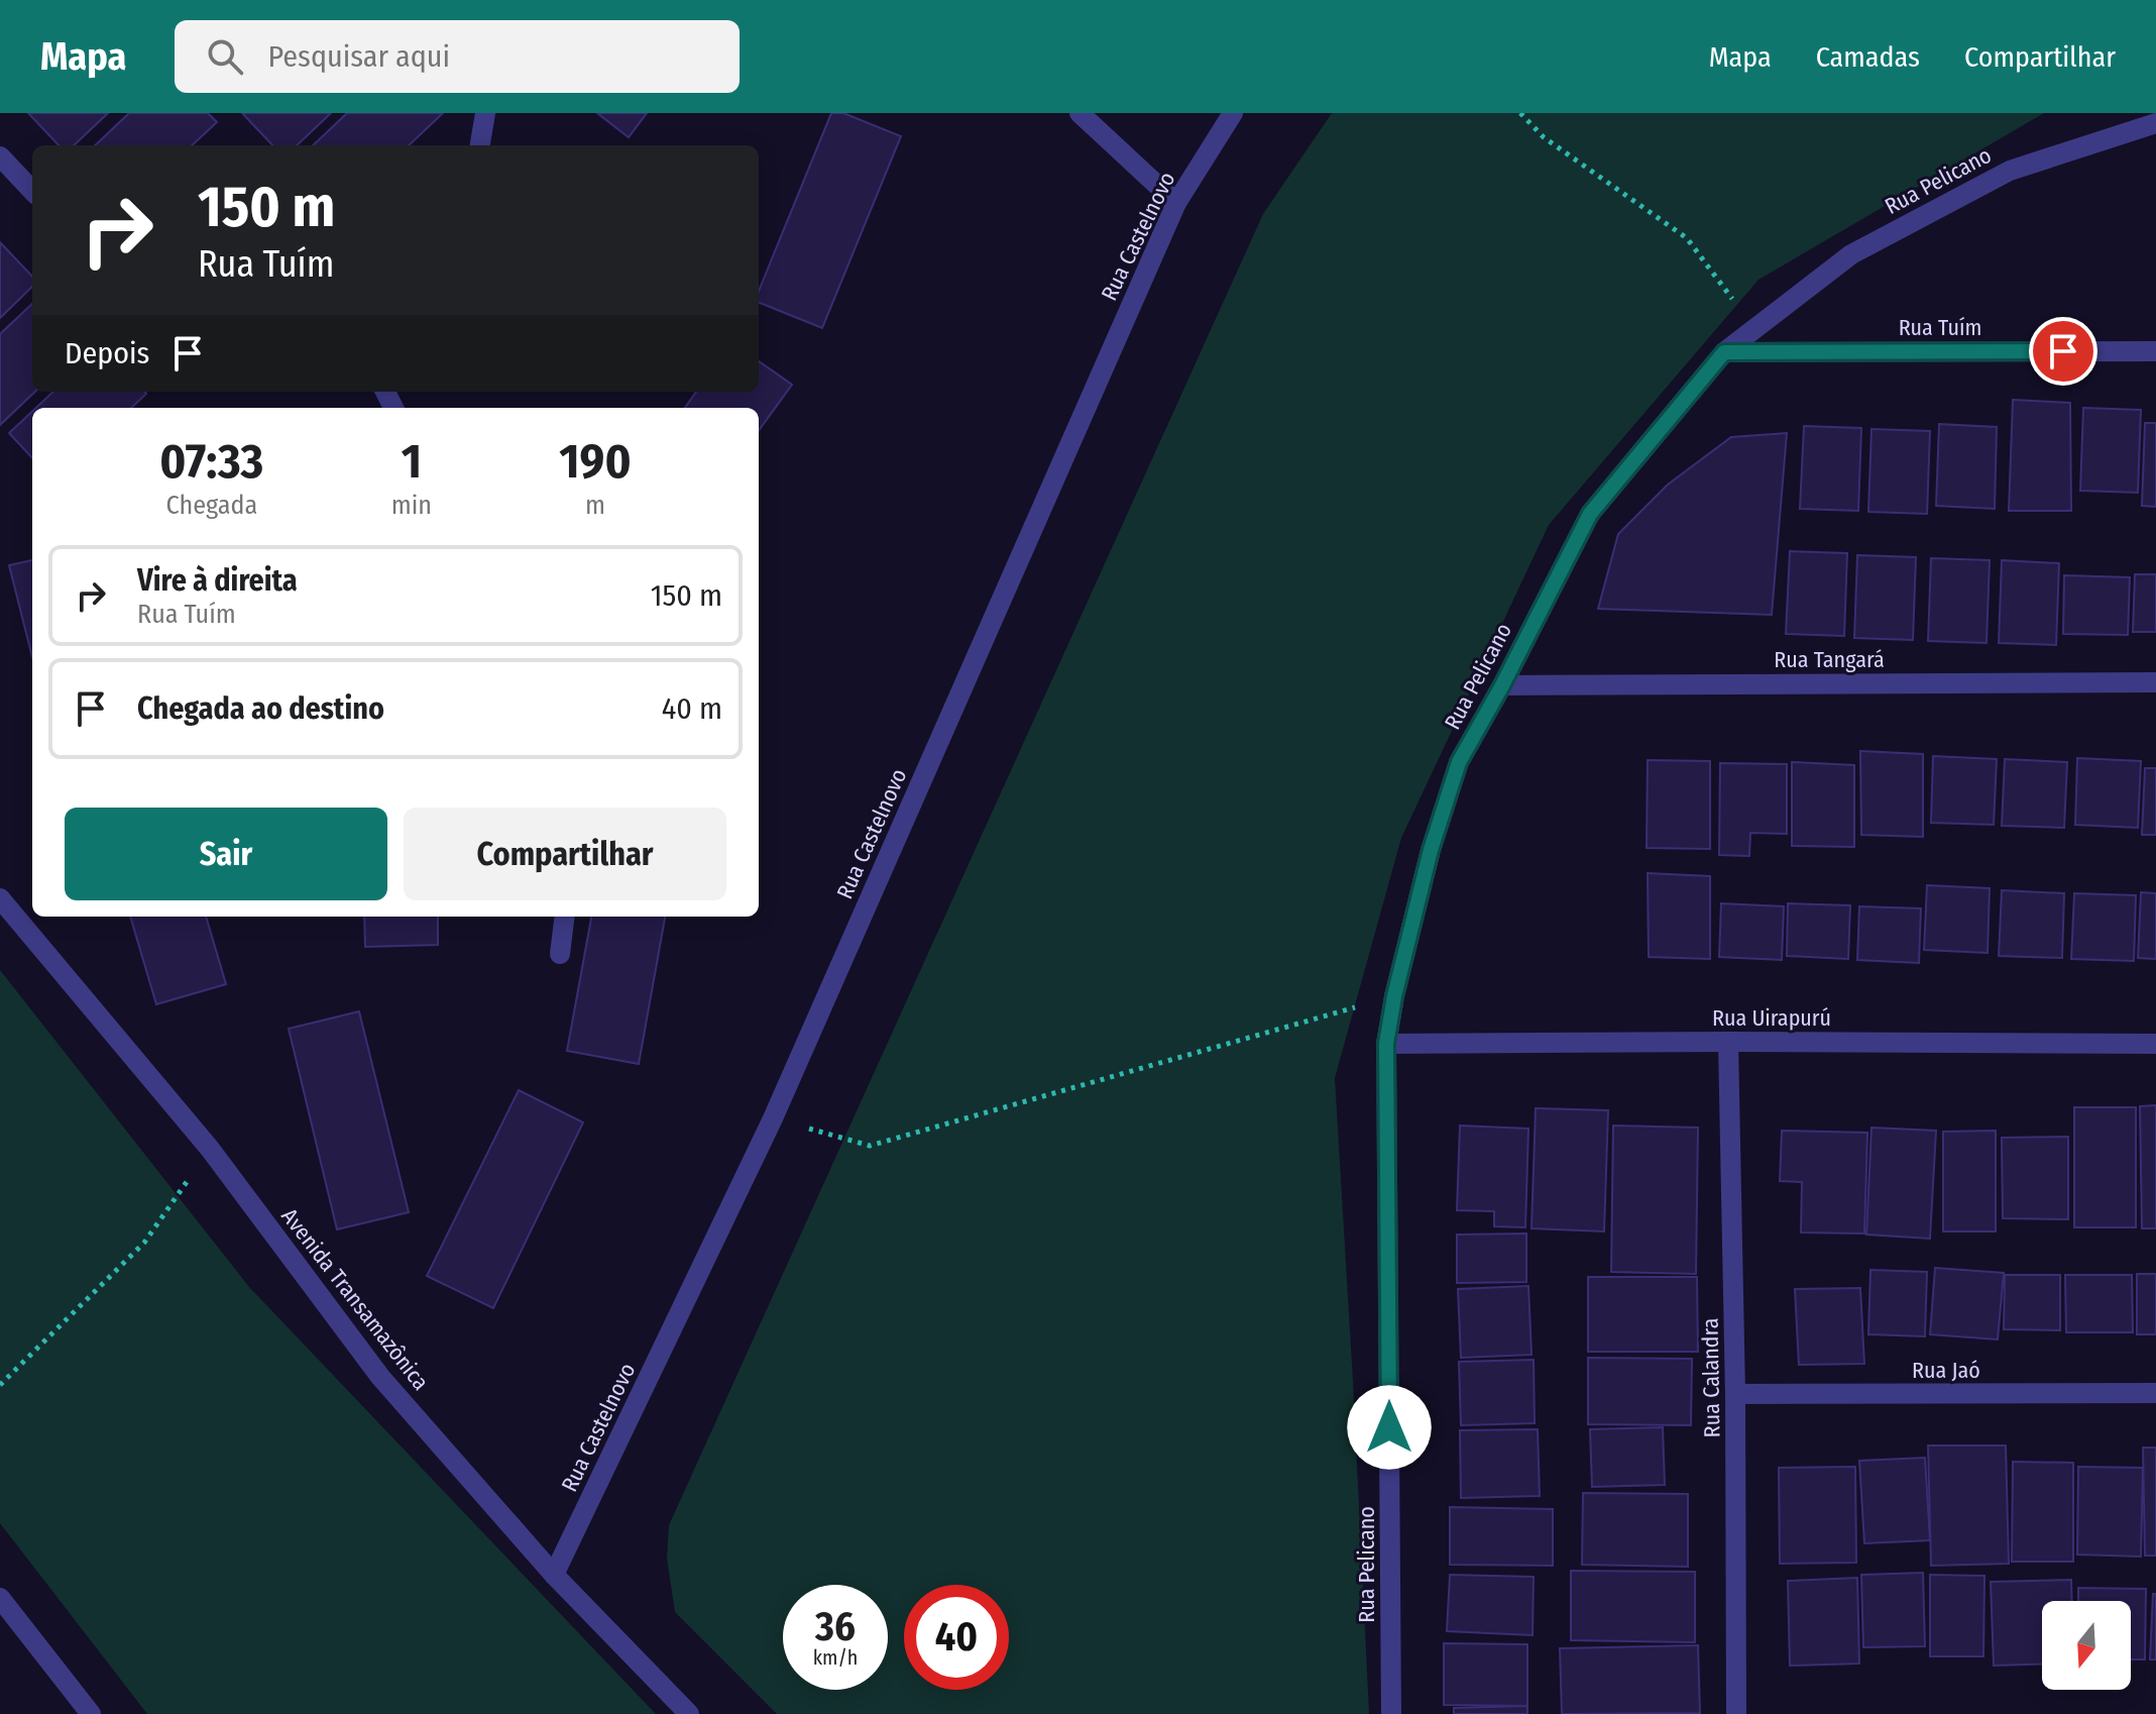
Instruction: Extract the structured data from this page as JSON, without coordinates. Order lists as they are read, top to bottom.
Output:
{
  "streets": {
    "street": [
      "Rua Pelicano",
      "Rua Castelnovo",
      "Rua Tuím",
      "Rua Tangará",
      "Rua Uirapurú",
      "Avenida Transamazônica",
      "Rua Jaó",
      "Rua Calandra"
    ]
  },
  "crossings": [
    ["Rua Pelicano", "Rua Tuím"],
    ["Rua Pelicano", "Rua Tangará"],
    ["Rua Pelicano", "Rua Uirapurú"],
    ["Rua Castelnovo", "Avenida Transamazônica"],
    ["Rua Uirapurú", "Rua Calandra"],
    ["Rua Jaó", "Rua Calandra"]
  ],
  "north": "bottom",
  "page": {
    "header": "Mapa",
    "search": "Pesquisar aqui",
    "nav": ["Mapa", "Camadas", "Compartilhar"],
    "turn": ["150 m", "Rua Tuím"],
    "then": "Depois",
    "eta": [
      "07:33",
      "Chegada",
      "1",
      "min",
      "190",
      "m"
    ],
    "list": [
      {
        "name": "Vire à direita",
        "note": "Rua Tuím",
        "value": "150 m"
      },
      {
        "name": "Chegada ao destino",
        "value": "40 m"
      }
    ],
    "buttons": ["Sair", "Compartilhar"],
    "speed": "36 km/h",
    "limit": "40"
  }
}
